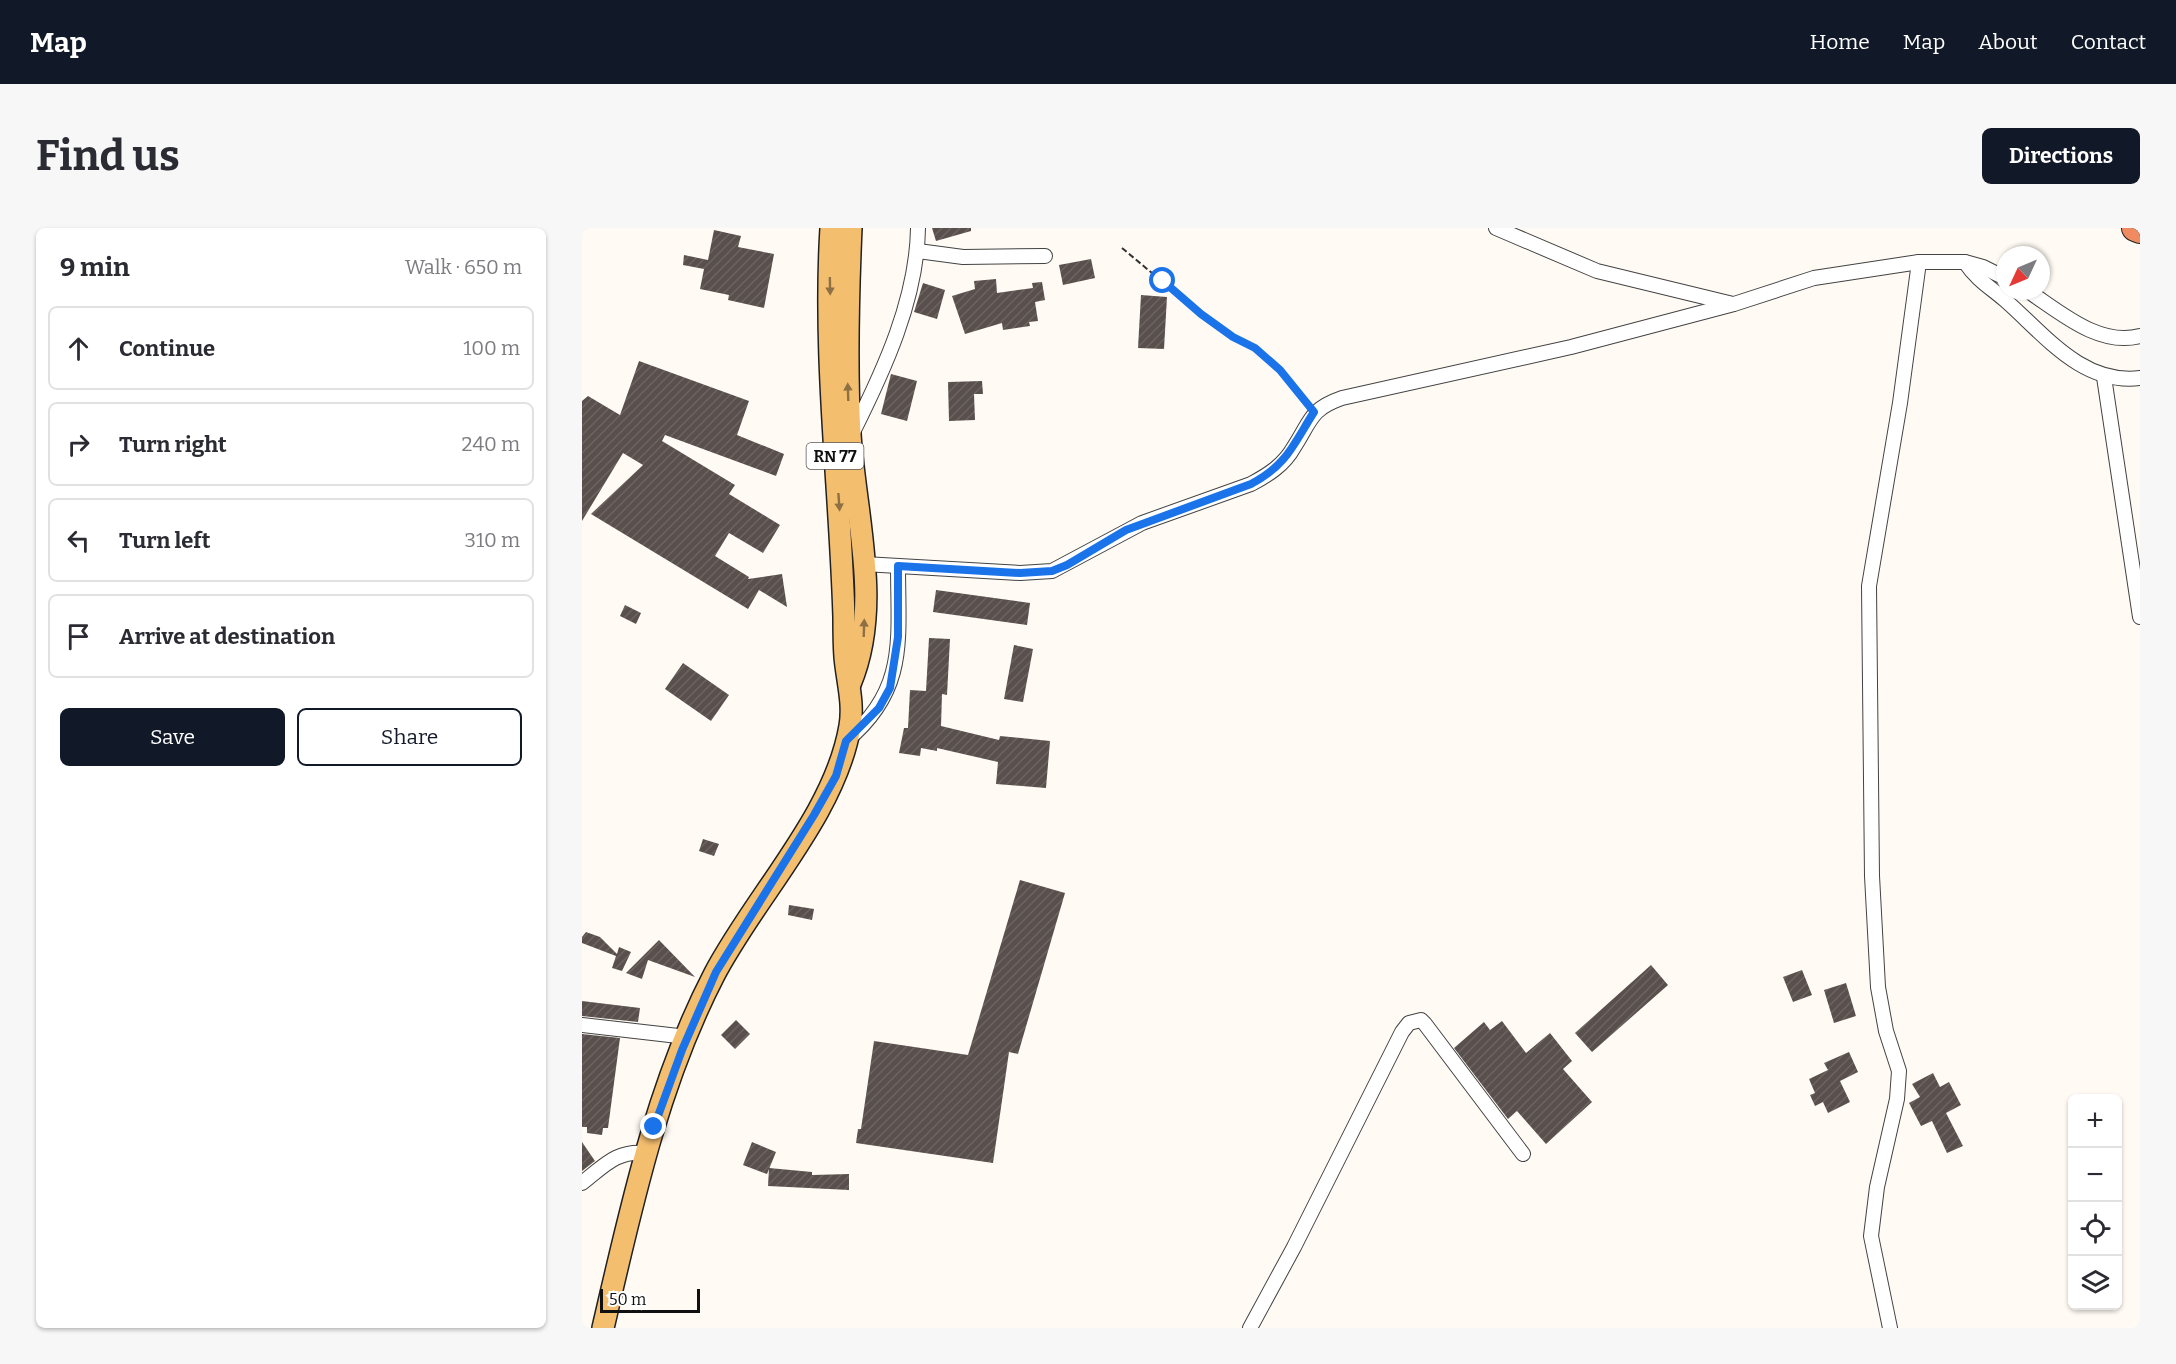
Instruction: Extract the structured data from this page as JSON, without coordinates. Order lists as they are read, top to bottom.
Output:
{
  "streets": {
    "main road": ["RN 77"]
  },
  "scale_bar": "50 m",
  "north": "bottom left",
  "page": {
    "header": "Map",
    "nav": [
      "Home",
      "Map",
      "About",
      "Contact"
    ],
    "buttons": [
      "Directions",
      ["Save", "Share"]
    ],
    "title": "Find us",
    "heading": ["9 min", "Walk · 650 m"],
    "list": [
      ["Continue", "100 m"],
      ["Turn right", "240 m"],
      ["Turn left", "310 m"],
      "Arrive at destination"
    ],
    "map_buttons": ["+", "−"],
    "scale": "50 m"
  }
}
